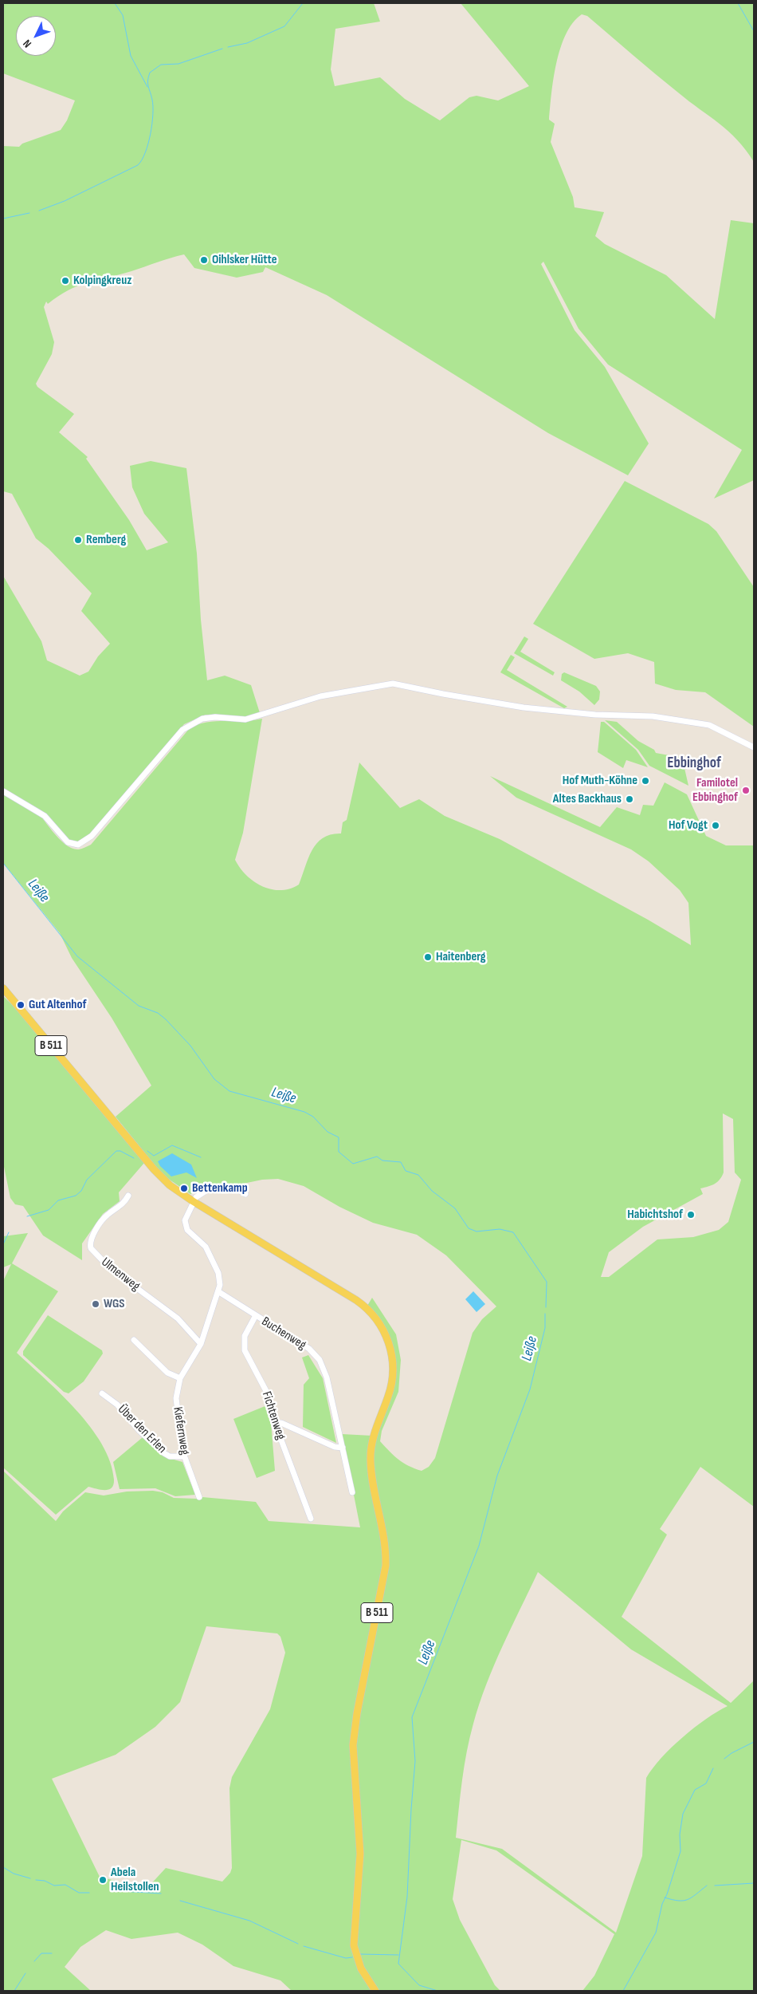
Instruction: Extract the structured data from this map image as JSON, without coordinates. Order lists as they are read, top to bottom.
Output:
{
  "streets": {
    "main road": ["B 511"],
    "street": [
      "Ulmenweg",
      "Buchenweg",
      "Fichtenweg",
      "Über den Erlen",
      "Kiefernweg"
    ]
  },
  "crossings": [
    ["Ulmenweg", "Kiefernweg"],
    ["Buchenweg", "Fichtenweg"],
    ["Buchenweg", "Kiefernweg"],
    ["Über den Erlen", "Kiefernweg"]
  ],
  "districts": ["Ebbinghof"],
  "water": ["Leiße"],
  "places": [
    "Oihlsker Hütte",
    "Kolpingkreuz",
    "Remberg",
    "Hof Muth-Köhne",
    "Familotel Ebbinghof",
    "Altes Backhaus",
    "Hof Vogt",
    "Haitenberg",
    "Gut Altenhof",
    "Bettenkamp",
    "Habichtshof",
    "WGS",
    "Abela Heilstollen"
  ],
  "north": "bottom left"
}
